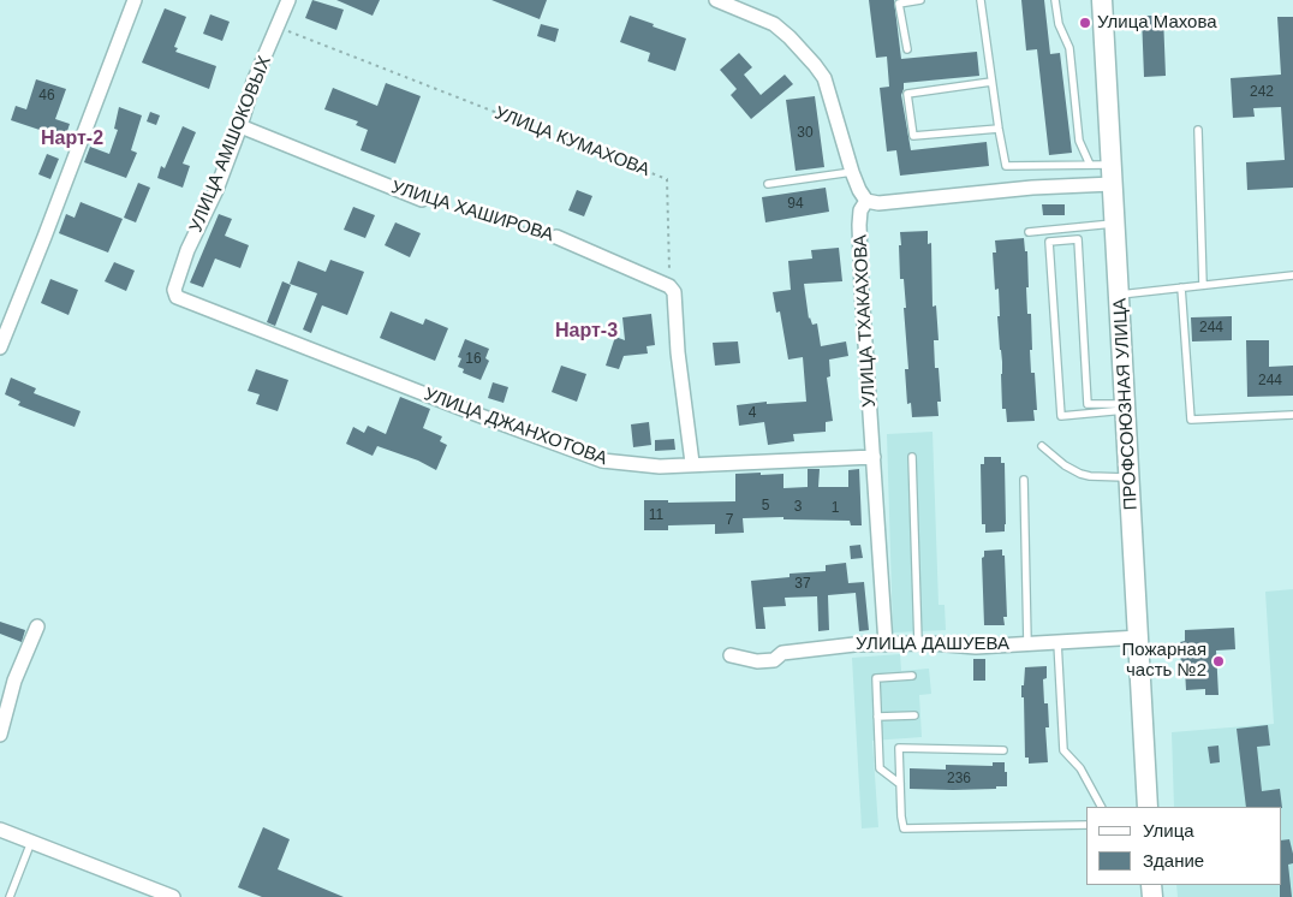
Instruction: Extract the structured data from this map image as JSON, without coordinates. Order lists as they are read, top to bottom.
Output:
{
  "streets": {
    "street": [
      "УЛИЦА АМШОКОВЫХ",
      "УЛИЦА ХАШИРОВА",
      "УЛИЦА ТХАКАХОВА",
      "ПРОФСОЮЗНАЯ УЛИЦА",
      "УЛИЦА ДЖАНХОТОВА",
      "УЛИЦА ДАШУЕВА"
    ],
    "path": ["УЛИЦА КУМАХОВА"]
  },
  "crossings": [
    ["УЛИЦА КУМАХОВА", "УЛИЦА АМШОКОВЫХ"],
    ["УЛИЦА КУМАХОВА", "УЛИЦА ХАШИРОВА"],
    ["УЛИЦА АМШОКОВЫХ", "УЛИЦА ХАШИРОВА"],
    ["УЛИЦА АМШОКОВЫХ", "УЛИЦА ДЖАНХОТОВА"],
    ["УЛИЦА ТХАКАХОВА", "УЛИЦА ДЖАНХОТОВА"],
    ["ПРОФСОЮЗНАЯ УЛИЦА", "УЛИЦА ДАШУЕВА"]
  ],
  "districts": ["Нарт-2", "Нарт-3"],
  "places": ["Улица Махова", "Пожарная часть №2"],
  "house_numbers": [
    "242",
    "46",
    "30",
    "94",
    "244",
    "16",
    "244",
    "4",
    "5",
    "3",
    "1",
    "11",
    "7",
    "37",
    "236"
  ],
  "legend": ["Улица", "Здание"]
}
